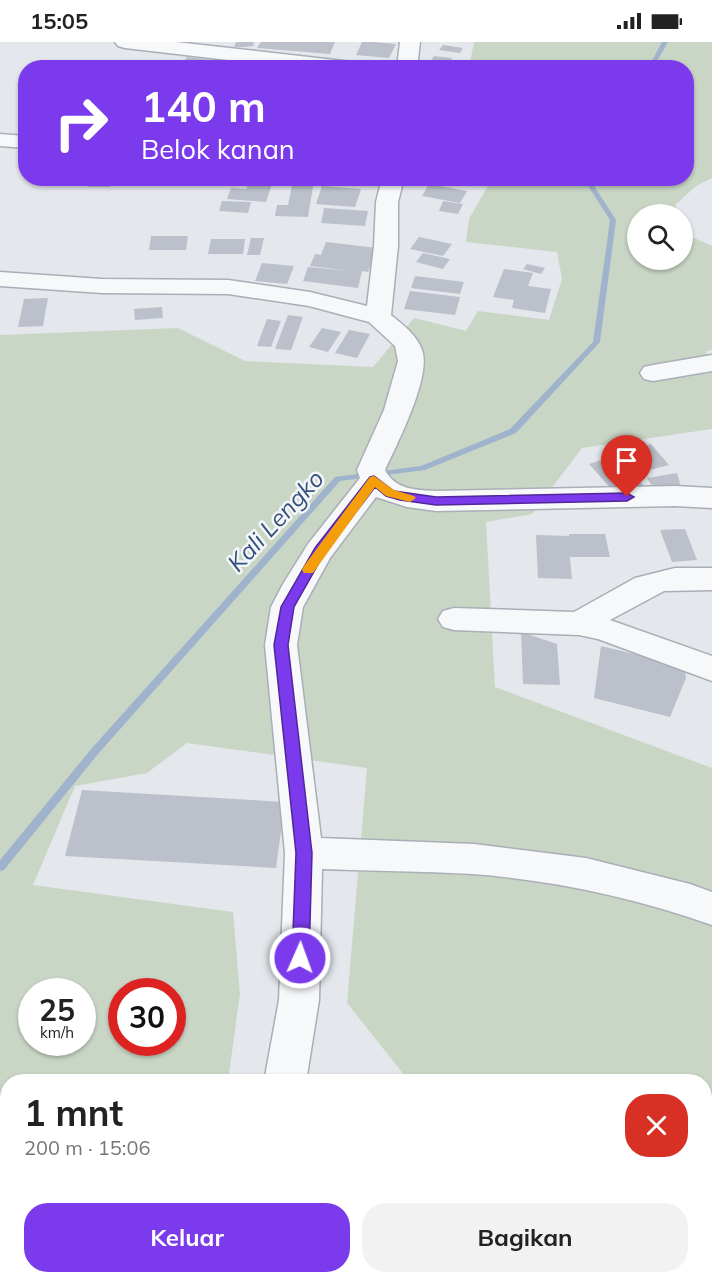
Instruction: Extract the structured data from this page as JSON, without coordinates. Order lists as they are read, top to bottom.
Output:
{
  "water": ["Kali Lengko"],
  "page": {
    "status": "15:05",
    "turn": ["140 m", "Belok kanan"],
    "speed": "25 km/h",
    "limit": "30",
    "heading": ["1 mnt", "200 m · 15:06"],
    "buttons": ["Keluar", "Bagikan"]
  }
}
